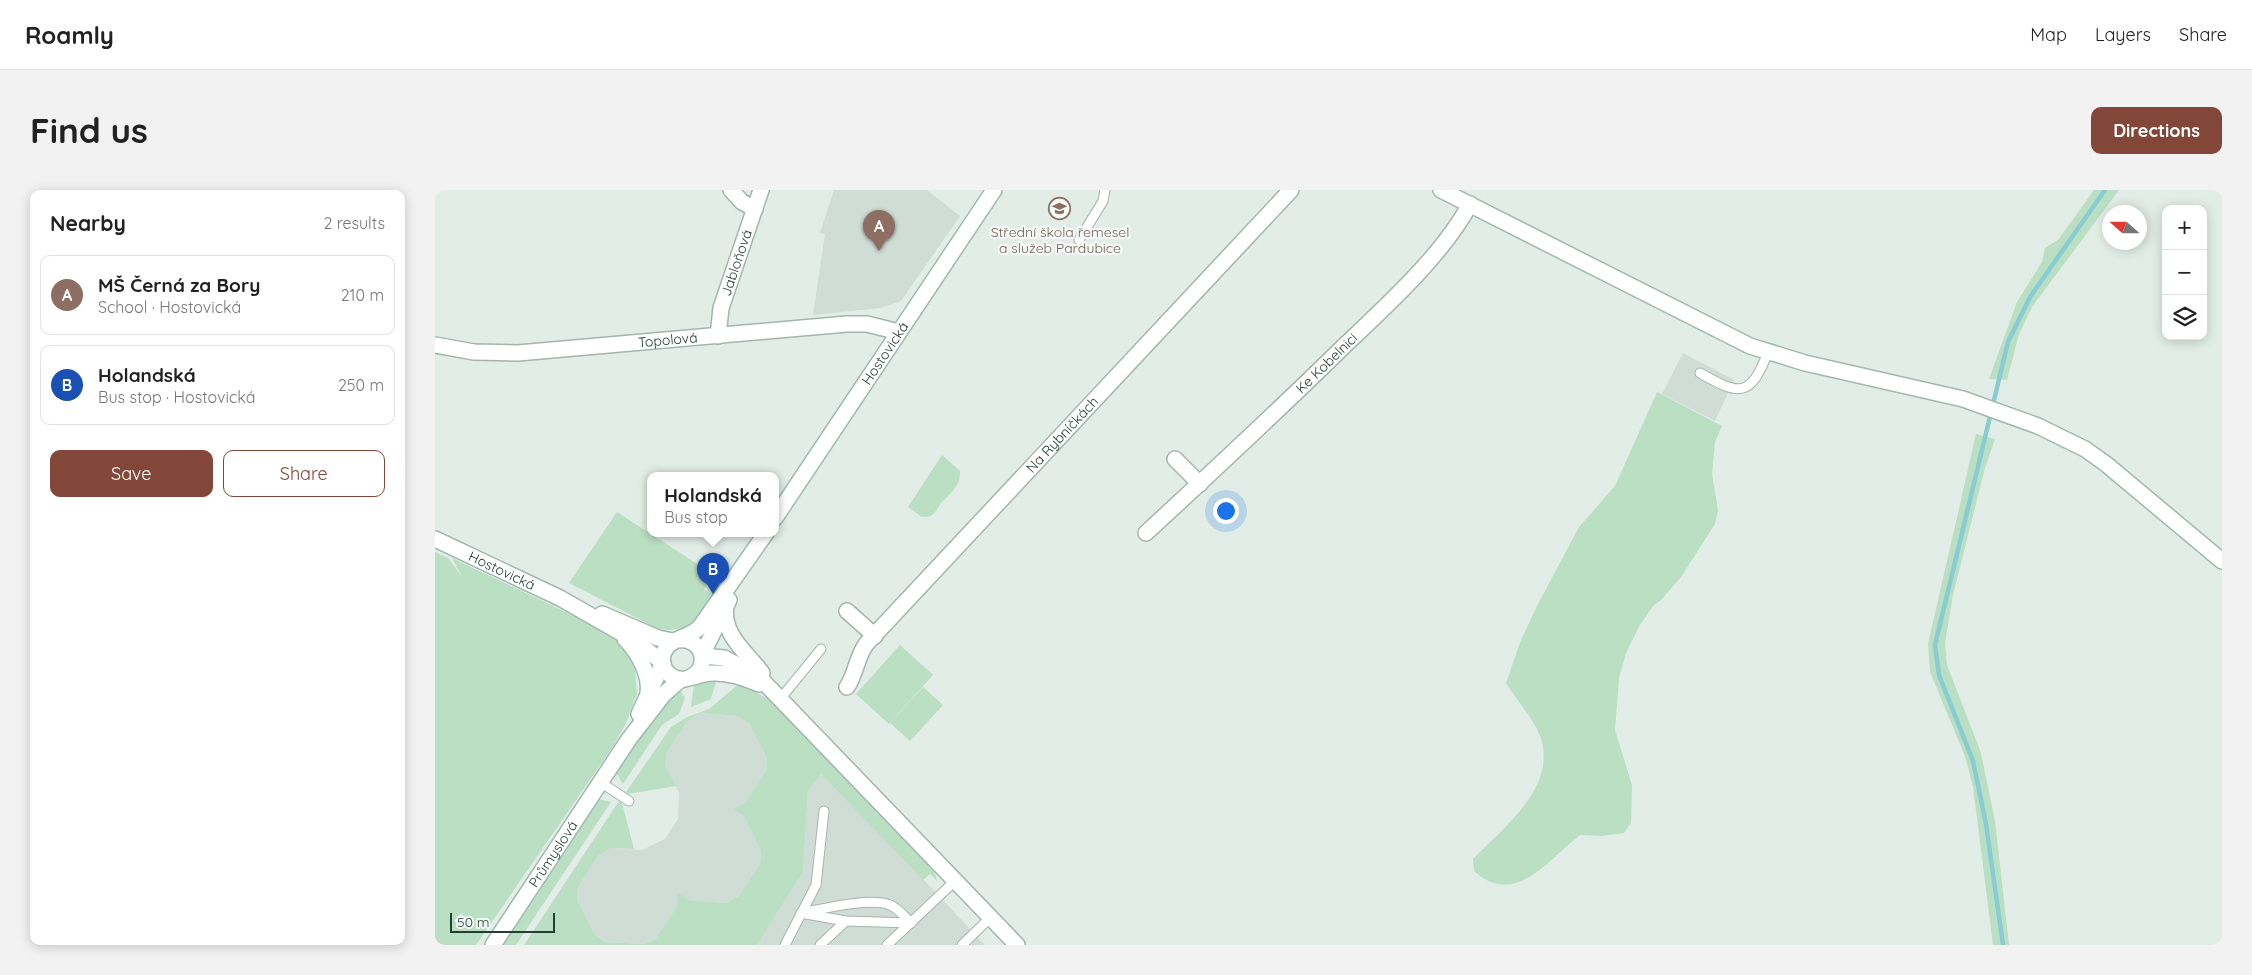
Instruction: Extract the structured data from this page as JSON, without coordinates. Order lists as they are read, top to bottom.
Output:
{
  "streets": {
    "street": [
      "Jabloňová",
      "Topolová",
      "Hostovická",
      "Ke Kobelnici",
      "Na Rybníčkách",
      "Průmyslová"
    ]
  },
  "crossings": [
    ["Jabloňová", "Topolová"],
    ["Topolová", "Hostovická"],
    ["Hostovická", "Průmyslová"]
  ],
  "places": {
    "school or university": ["Střední škola řemesel a služeb Pardubice"]
  },
  "scale_bar": "50 m",
  "north": "left",
  "page": {
    "header": "Roamly",
    "nav": ["Map", "Layers", "Share"],
    "buttons": [
      "Directions",
      ["Save", "Share"]
    ],
    "title": "Find us",
    "heading": ["Nearby", "2 results"],
    "map_buttons": ["+", "−"],
    "pins": ["A", "B"],
    "list": [
      {
        "mark": "A",
        "name": "MŠ Černá za Bory",
        "note": "School · Hostovická",
        "value": "210 m"
      },
      {
        "mark": "B",
        "name": "Holandská",
        "note": "Bus stop · Hostovická",
        "value": "250 m"
      }
    ],
    "popup": ["Holandská", "Bus stop"],
    "scale": "50 m"
  }
}
